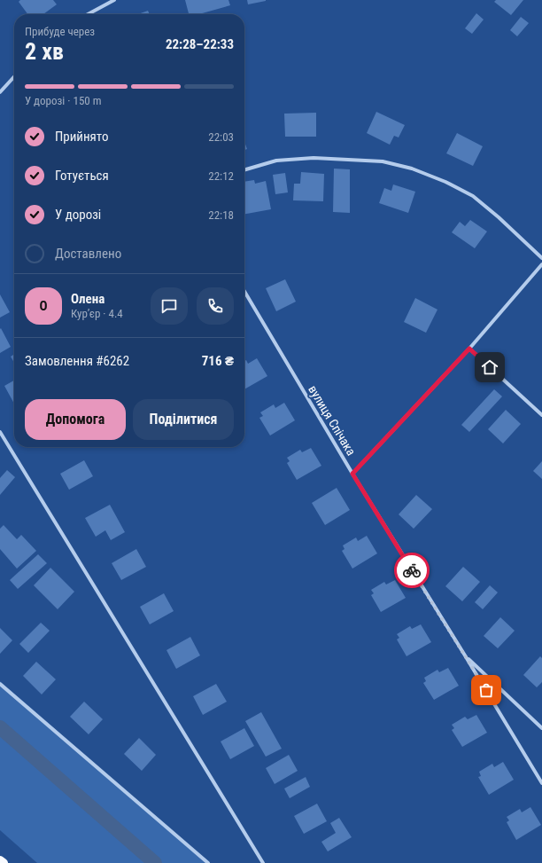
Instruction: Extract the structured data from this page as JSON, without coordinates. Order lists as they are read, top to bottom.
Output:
{
  "streets": {
    "street": ["вулиця Спічака"]
  },
  "page": {
    "heading": ["2 хв", "Прибуде через", "22:28–22:33"],
    "panel": [
      "Олена",
      "Кур’єр · 4.4",
      "Замовлення #6262",
      "716 ₴"
    ],
    "bar": "У дорозі · 150 m",
    "list": [
      ["Прийнято", "22:03"],
      ["Готується", "22:12"],
      ["У дорозі", "22:18"],
      "Доставлено"
    ],
    "round": "О",
    "buttons": ["Допомога", "Поділитися"]
  }
}
